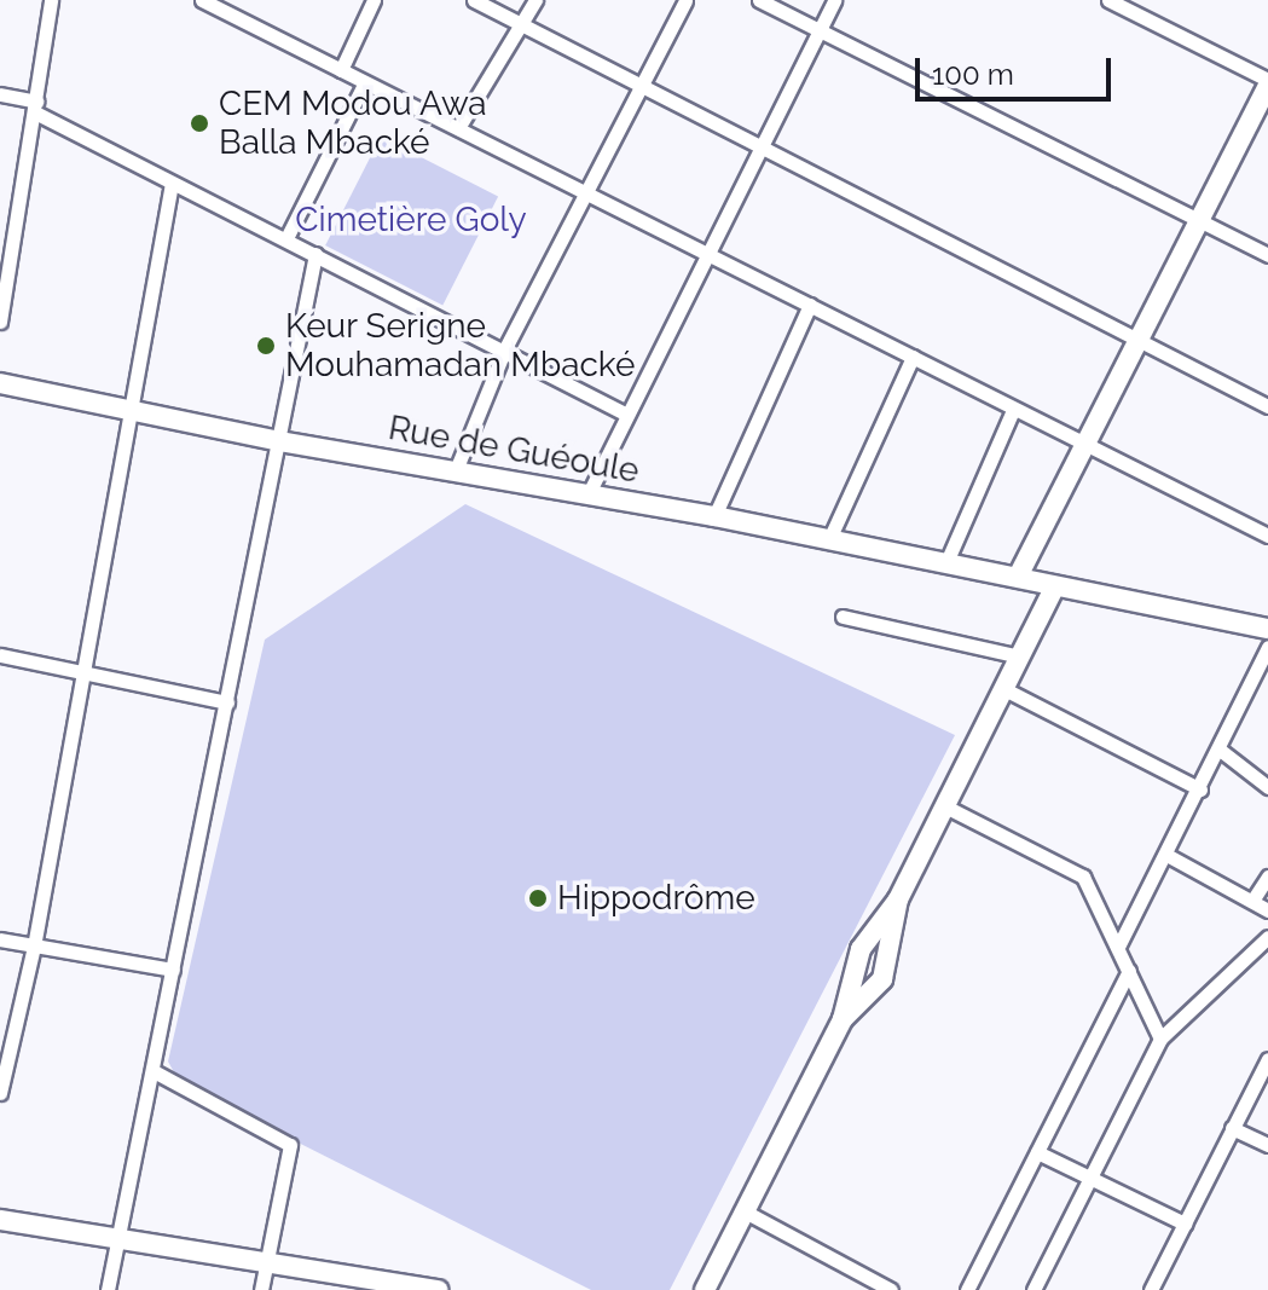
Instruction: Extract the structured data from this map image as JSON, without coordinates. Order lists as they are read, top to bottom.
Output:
{
  "streets": {
    "main road": ["Rue de Guéoule"]
  },
  "parks": ["Cimetière Goly"],
  "places": ["CEM Modou Awa Balla Mbacké", "Keur Serigne Mouhamadan Mbacké", "Hippodrôme"],
  "scale_bar": "100 m"
}
